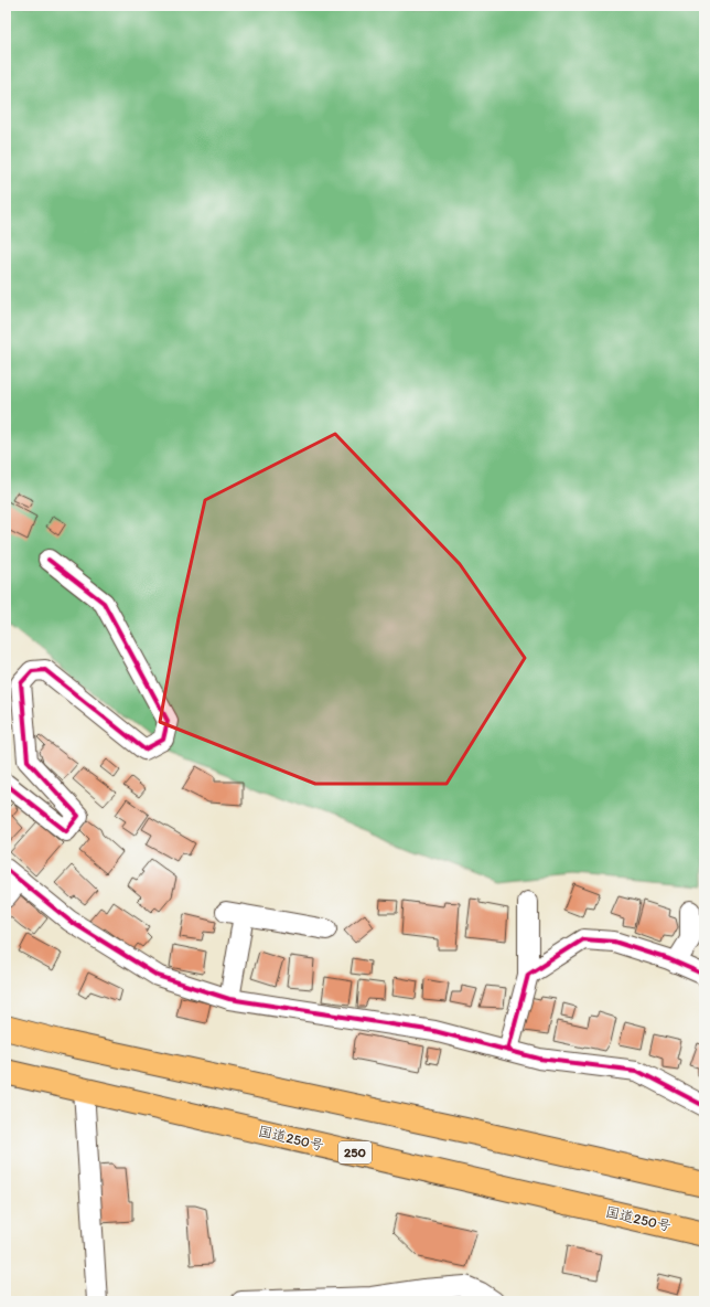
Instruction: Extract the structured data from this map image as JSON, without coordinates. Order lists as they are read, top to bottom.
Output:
{
  "streets": {
    "highway": ["国道250号", "250"]
  }
}
